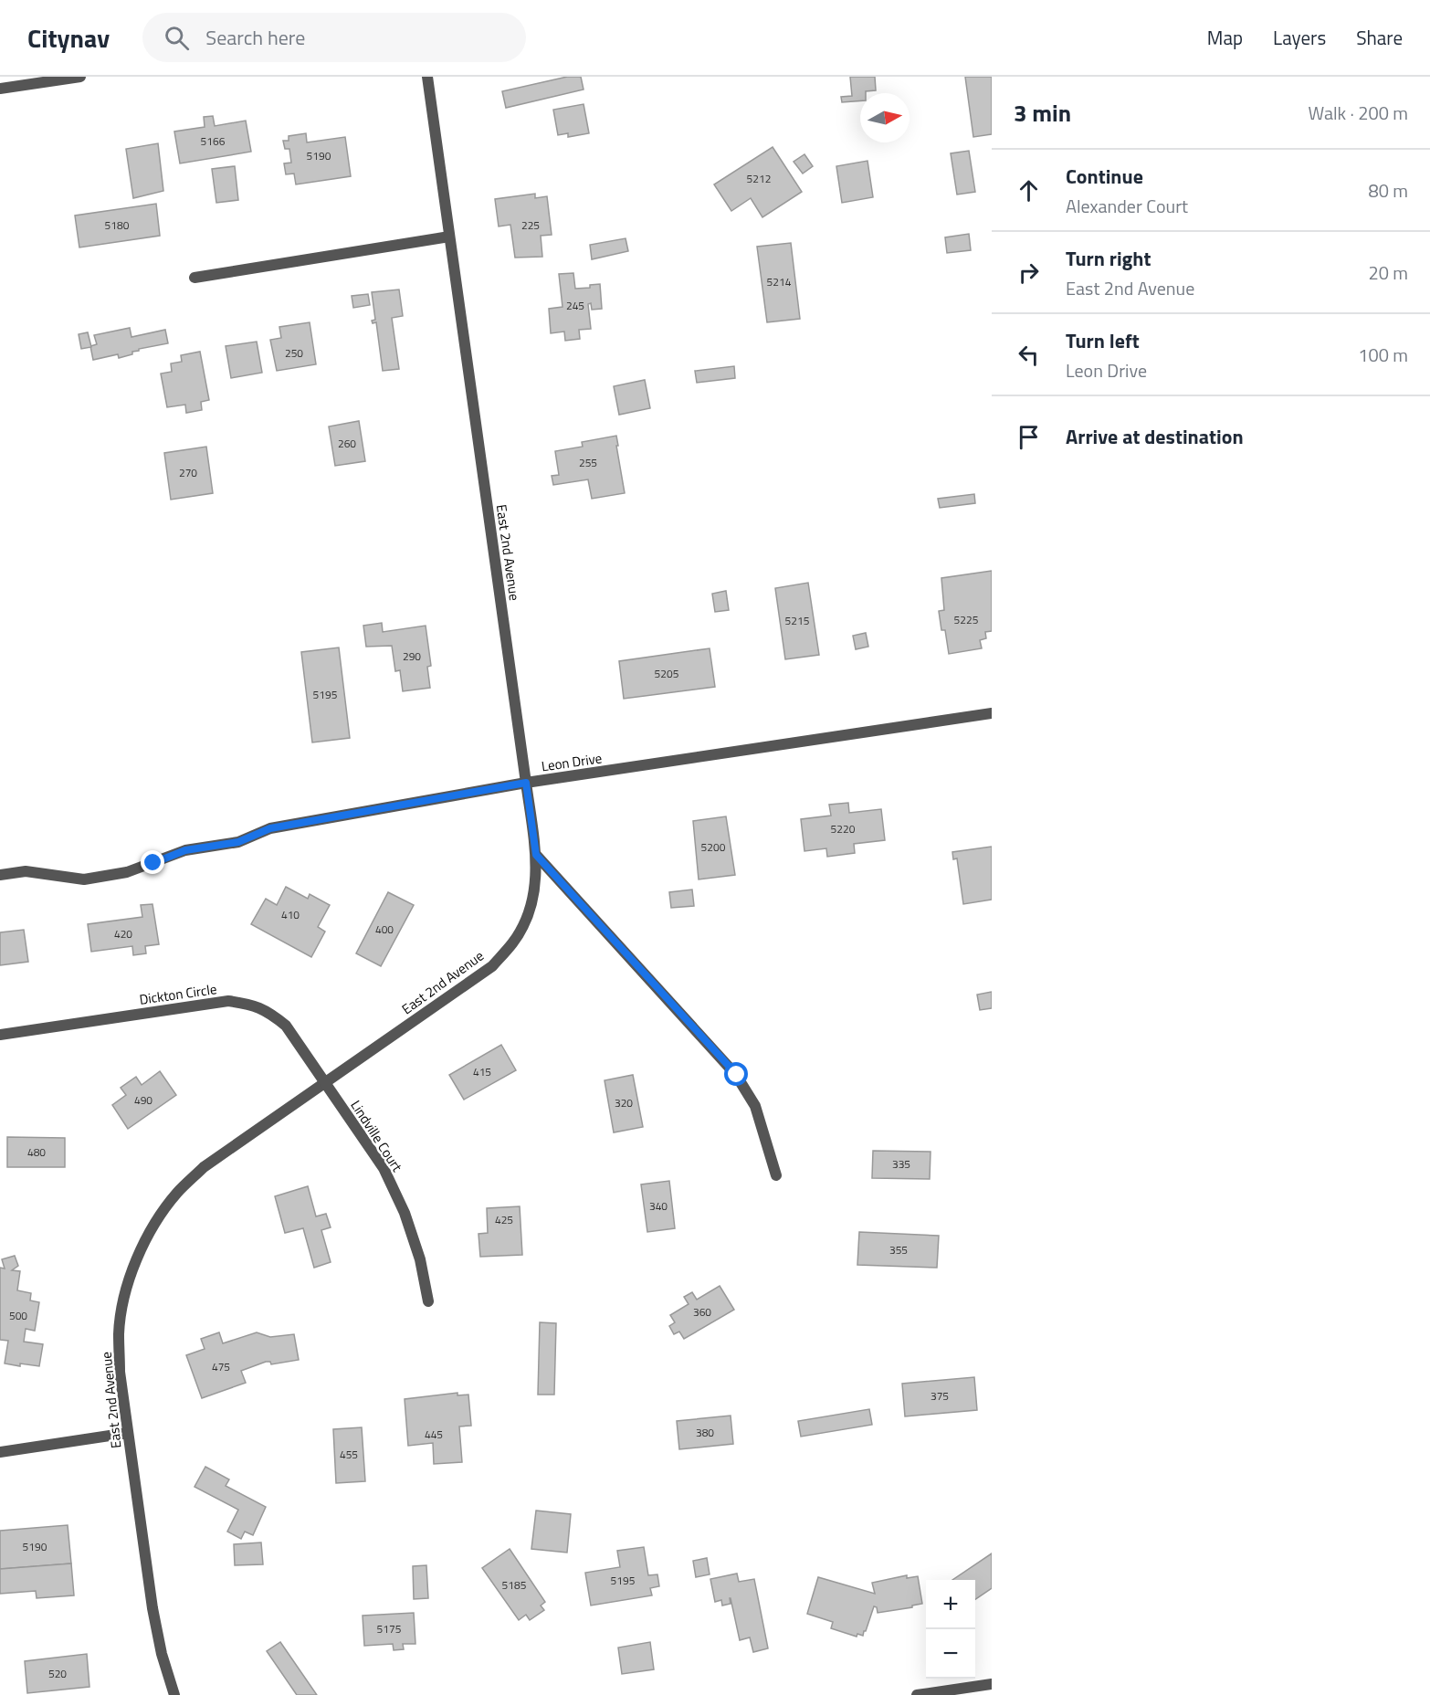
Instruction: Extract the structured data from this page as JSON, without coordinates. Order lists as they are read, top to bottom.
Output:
{
  "streets": {
    "street": [
      "East 2nd Avenue",
      "Leon Drive",
      "Dickton Circle",
      "Lindville Court"
    ]
  },
  "crossings": [
    ["East 2nd Avenue", "Leon Drive"],
    ["East 2nd Avenue", "Dickton Circle"],
    ["East 2nd Avenue", "Lindville Court"],
    ["Dickton Circle", "Lindville Court"]
  ],
  "house_numbers": [
    "5166",
    "5190",
    "5212",
    "5180",
    "225",
    "5214",
    "245",
    "250",
    "260",
    "255",
    "270",
    "5225",
    "5215",
    "290",
    "5205",
    "5195",
    "5220",
    "5200",
    "410",
    "400",
    "420",
    "415",
    "490",
    "320",
    "480",
    "335",
    "340",
    "425",
    "355",
    "360",
    "500",
    "475",
    "375",
    "380",
    "445",
    "455",
    "5190",
    "5195",
    "5185",
    "5175",
    "520"
  ],
  "north": "right",
  "page": {
    "header": "Citynav",
    "search": "Search here",
    "nav": ["Map", "Layers", "Share"],
    "heading": ["3 min", "Walk · 200 m"],
    "list": [
      ["Continue", "Alexander Court", "80 m"],
      ["Turn right", "East 2nd Avenue", "20 m"],
      ["Turn left", "Leon Drive", "100 m"],
      "Arrive at destination"
    ],
    "map_buttons": ["+", "−"]
  }
}
